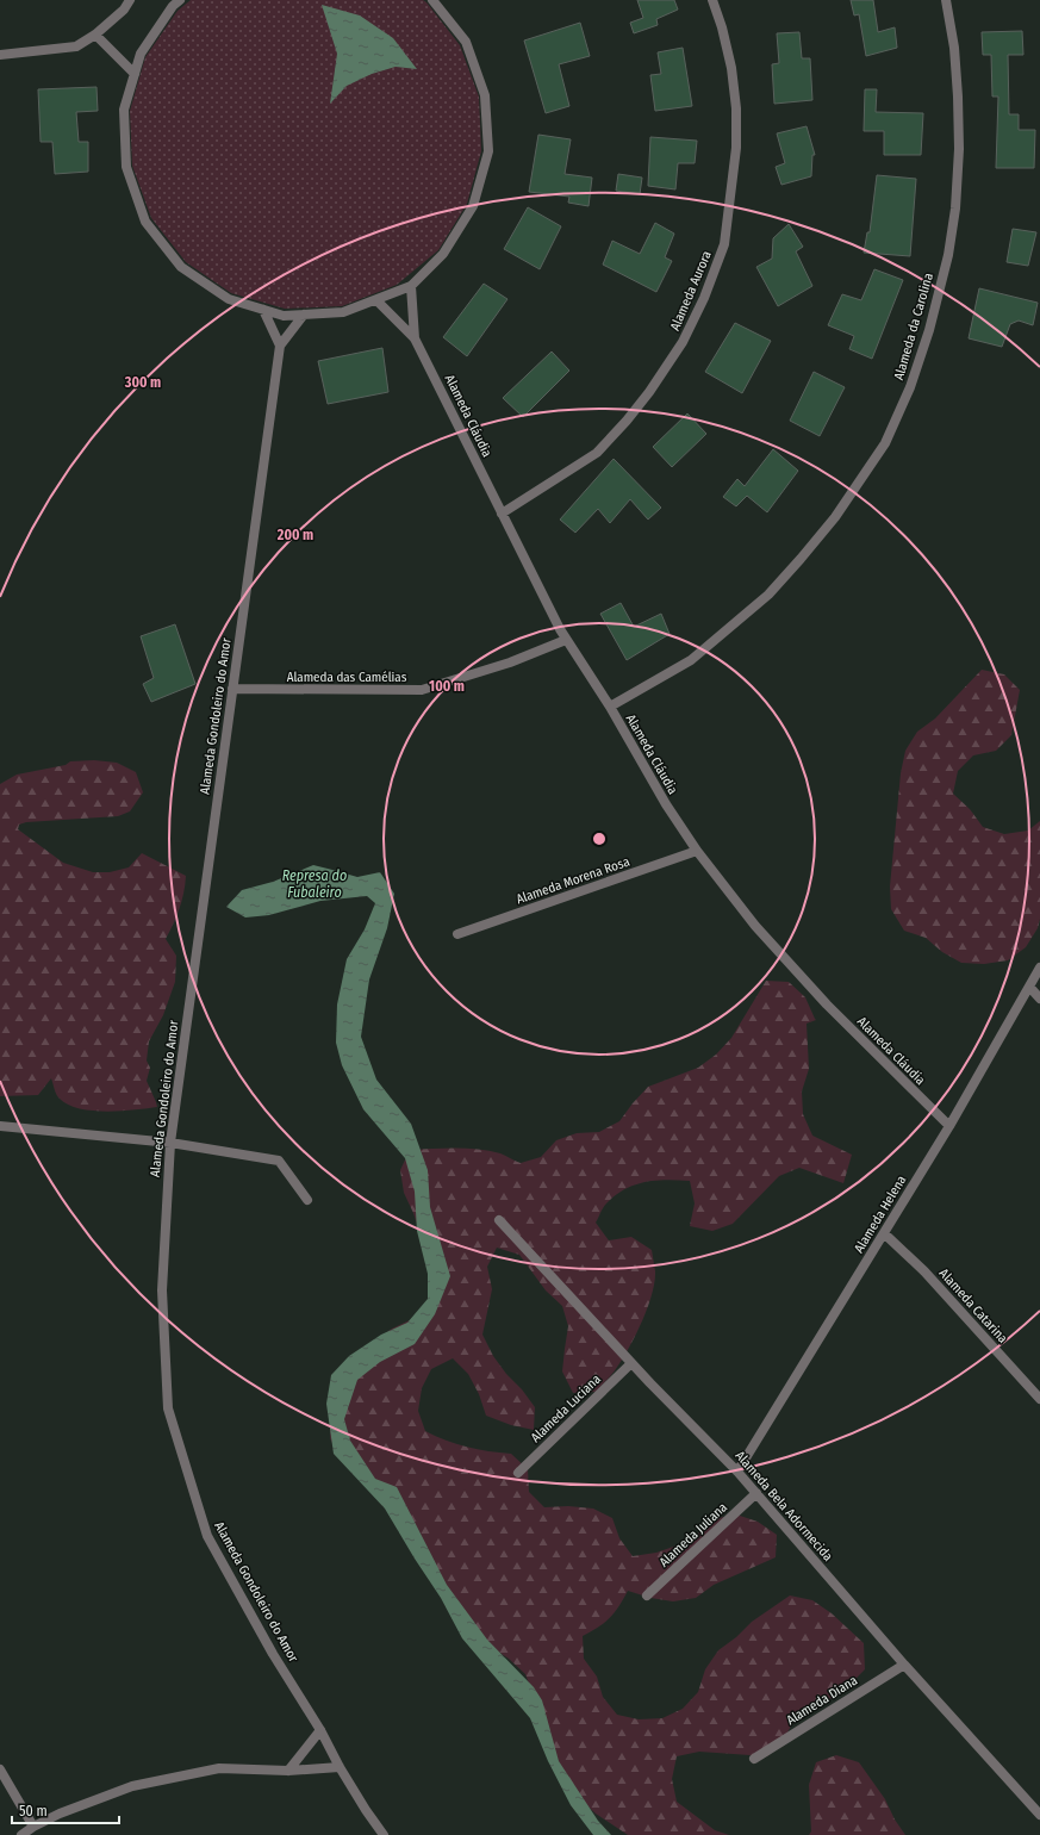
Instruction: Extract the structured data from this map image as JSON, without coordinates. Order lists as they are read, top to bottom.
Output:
{
  "streets": {
    "street": [
      "Alameda Aurora",
      "Alameda da Carolina",
      "Alameda Cláudia",
      "Alameda das Camélias",
      "Alameda Gondoleiro do Amor",
      "Alameda Morena Rosa",
      "Alameda Helena",
      "Alameda Catarina",
      "Alameda Luciana",
      "Alameda Bela Adormecida",
      "Alameda Juliana",
      "Alameda Diana"
    ]
  },
  "crossings": [
    ["Alameda Aurora", "Alameda Cláudia"],
    ["Alameda da Carolina", "Alameda Cláudia"],
    ["Alameda Cláudia", "Alameda das Camélias"],
    ["Alameda Cláudia", "Alameda Morena Rosa"],
    ["Alameda Cláudia", "Alameda Helena"],
    ["Alameda das Camélias", "Alameda Gondoleiro do Amor"],
    ["Alameda Helena", "Alameda Catarina"],
    ["Alameda Helena", "Alameda Bela Adormecida"],
    ["Alameda Luciana", "Alameda Bela Adormecida"],
    ["Alameda Bela Adormecida", "Alameda Juliana"],
    ["Alameda Bela Adormecida", "Alameda Diana"]
  ],
  "water": ["Represa do Fubaleiro"],
  "scale_bar": "50 m",
  "rings": ["300 m", "200 m", "100 m"]
}
